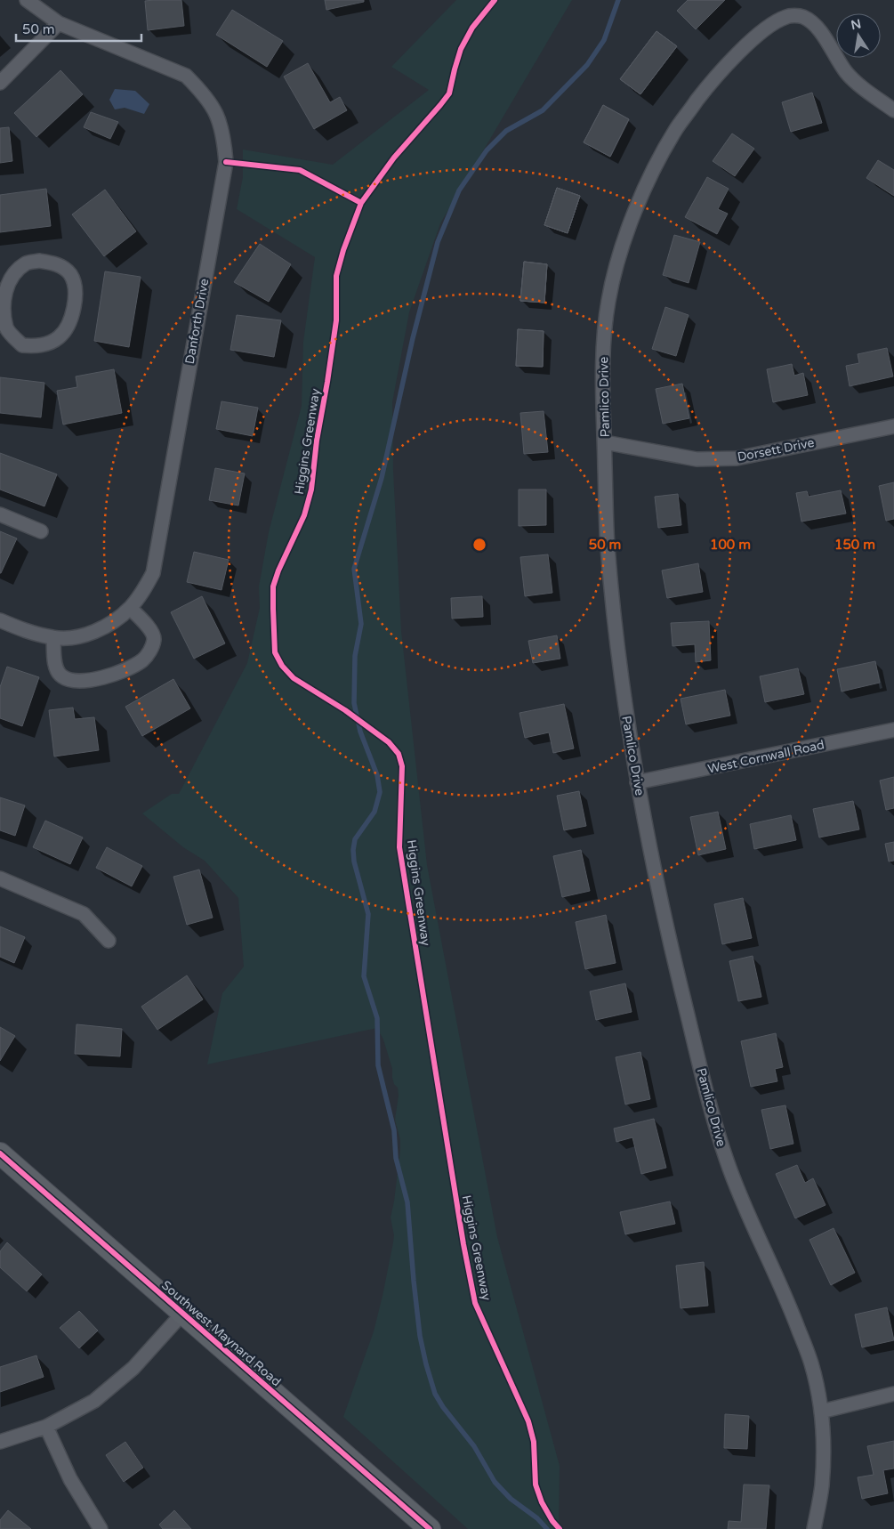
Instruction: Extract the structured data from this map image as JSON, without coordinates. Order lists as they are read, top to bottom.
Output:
{
  "streets": {
    "main road": ["Southwest Maynard Road"],
    "street": [
      "Danforth Drive",
      "Pamlico Drive",
      "Dorsett Drive",
      "West Cornwall Road"
    ],
    "cycle path": ["Higgins Greenway"]
  },
  "crossings": [
    ["Pamlico Drive", "Dorsett Drive"],
    ["Pamlico Drive", "West Cornwall Road"]
  ],
  "scale_bar": "50 m",
  "north": "top",
  "rings": ["50 m", "100 m", "150 m"]
}
